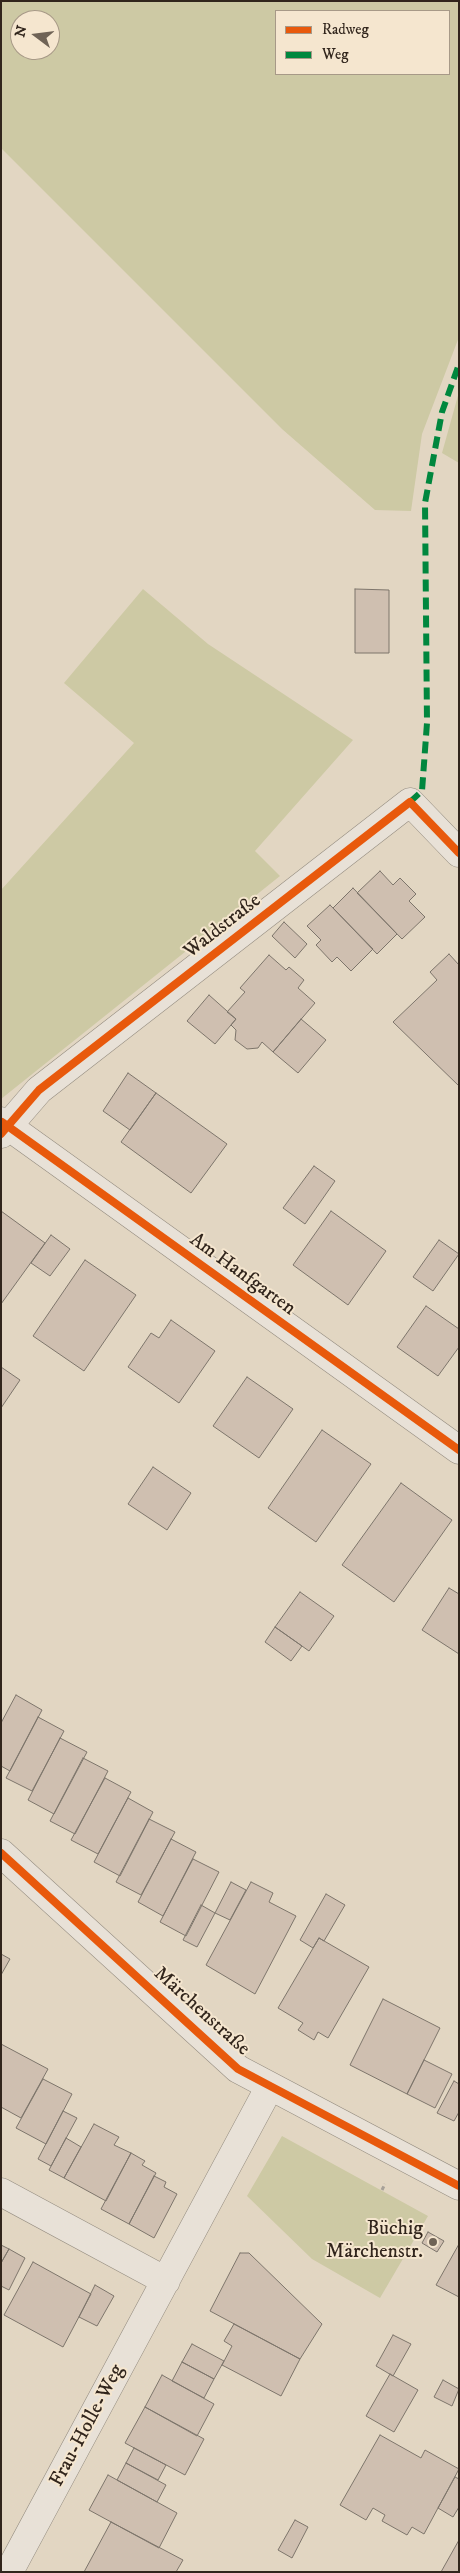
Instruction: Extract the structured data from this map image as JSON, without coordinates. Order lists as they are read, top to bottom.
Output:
{
  "streets": {
    "street": [
      "Waldstraße",
      "Am Hanfgarten",
      "Märchenstraße",
      "Frau-Holle-Weg"
    ]
  },
  "crossings": [
    ["Waldstraße", "Am Hanfgarten"],
    ["Märchenstraße", "Frau-Holle-Weg"]
  ],
  "places": ["Büchig Märchenstr."],
  "legend": ["Radweg", "Weg"],
  "north": "left"
}
